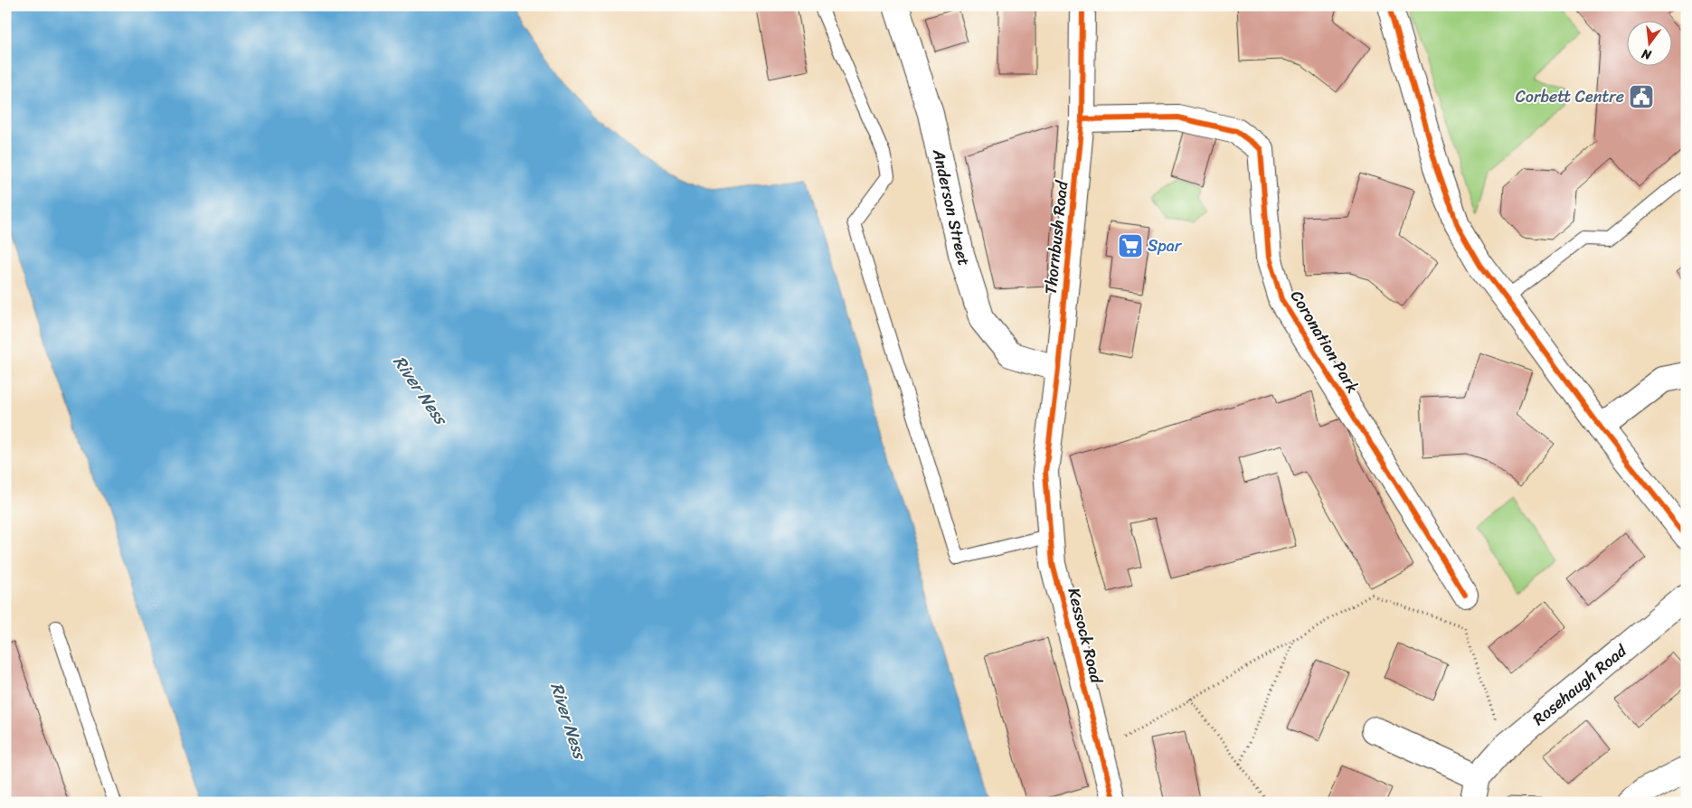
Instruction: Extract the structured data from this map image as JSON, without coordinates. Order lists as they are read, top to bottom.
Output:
{
  "streets": {
    "street": [
      "Anderson Street",
      "Thornbush Road",
      "Coronation Park",
      "Kessock Road",
      "Rosehaugh Road"
    ]
  },
  "crossings": [
    ["Anderson Street", "Thornbush Road"],
    ["Thornbush Road", "Coronation Park"],
    ["Thornbush Road", "Kessock Road"]
  ],
  "water": ["River Ness"],
  "places": {
    "public building": ["Corbett Centre"],
    "supermarket": ["Spar"]
  },
  "north": "bottom"
}
